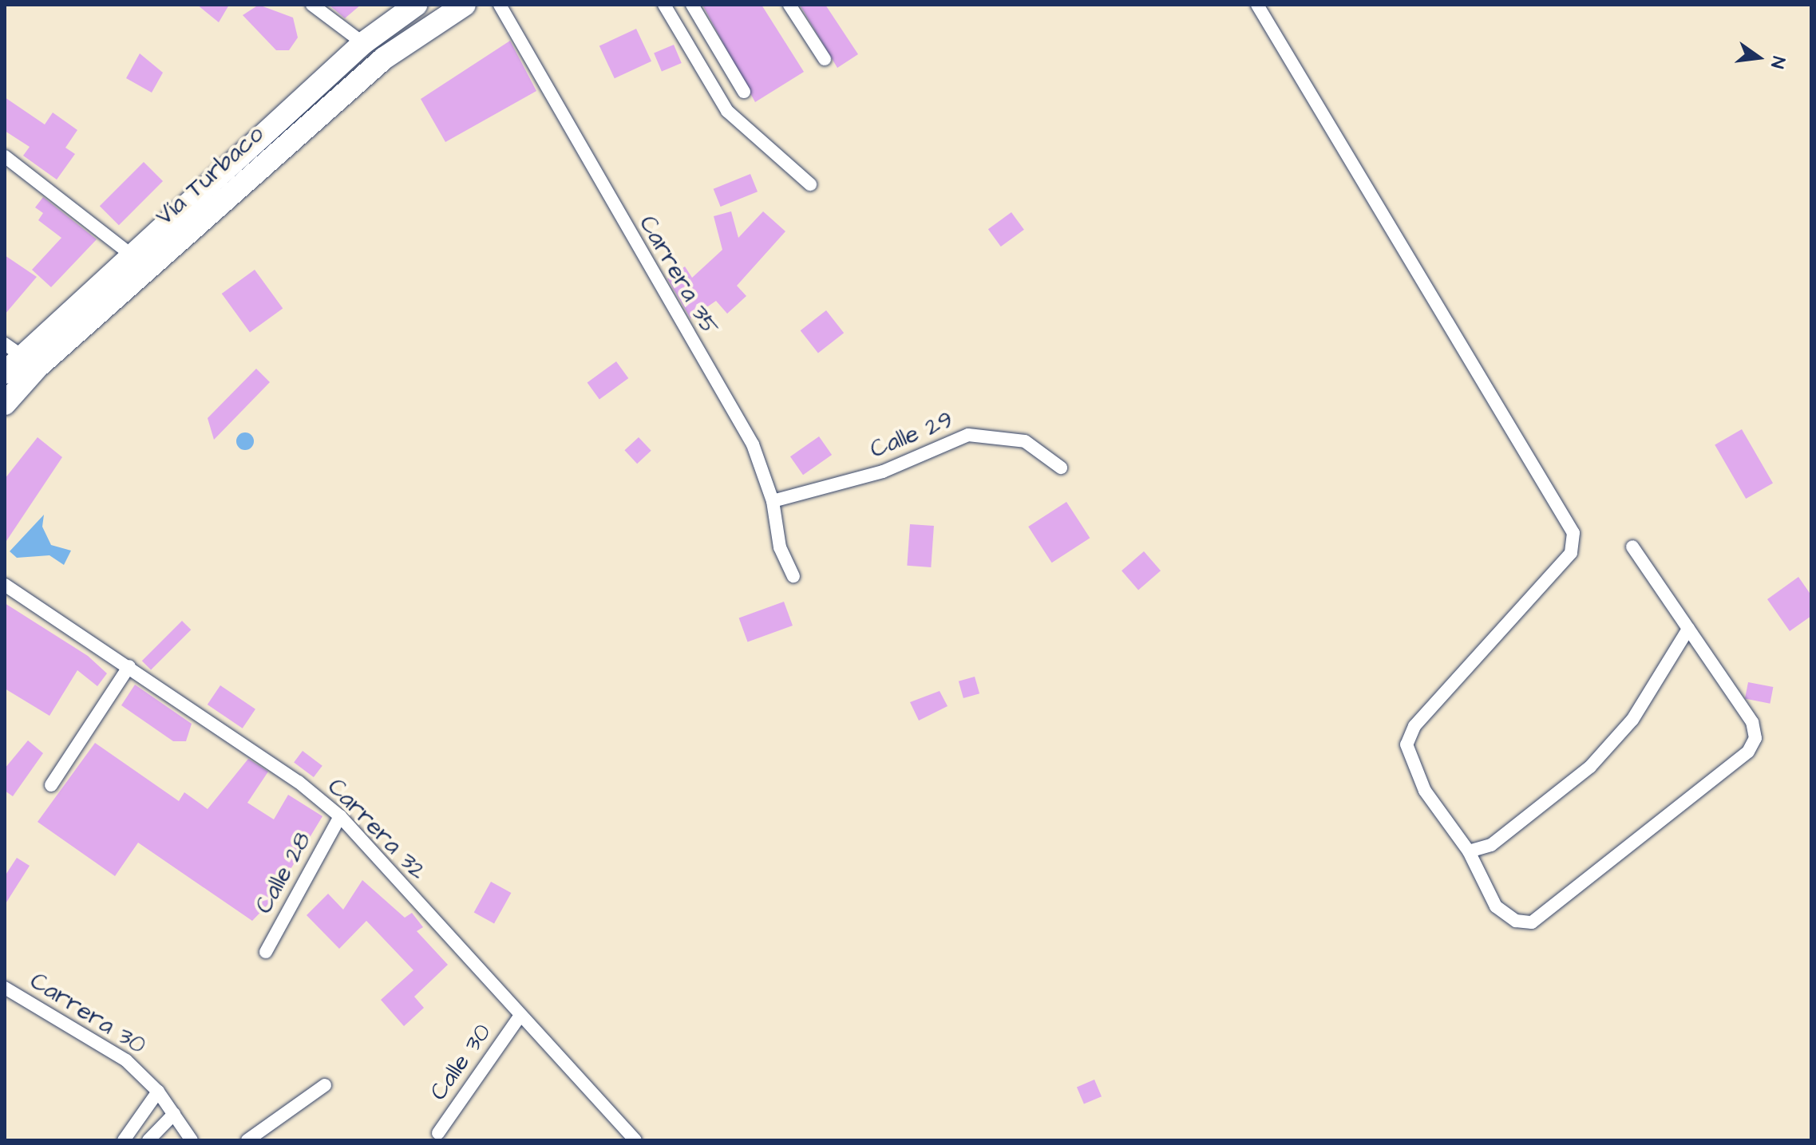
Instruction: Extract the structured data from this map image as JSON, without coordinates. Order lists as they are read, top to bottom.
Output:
{
  "streets": {
    "highway": ["Vía Turbaco"],
    "street": [
      "Carrera 35",
      "Calle 29",
      "Carrera 32",
      "Calle 28",
      "Carrera 30",
      "Calle 30"
    ]
  },
  "crossings": [
    ["Carrera 35", "Calle 29"],
    ["Carrera 32", "Calle 28"],
    ["Carrera 32", "Calle 30"]
  ],
  "north": "right"
}
